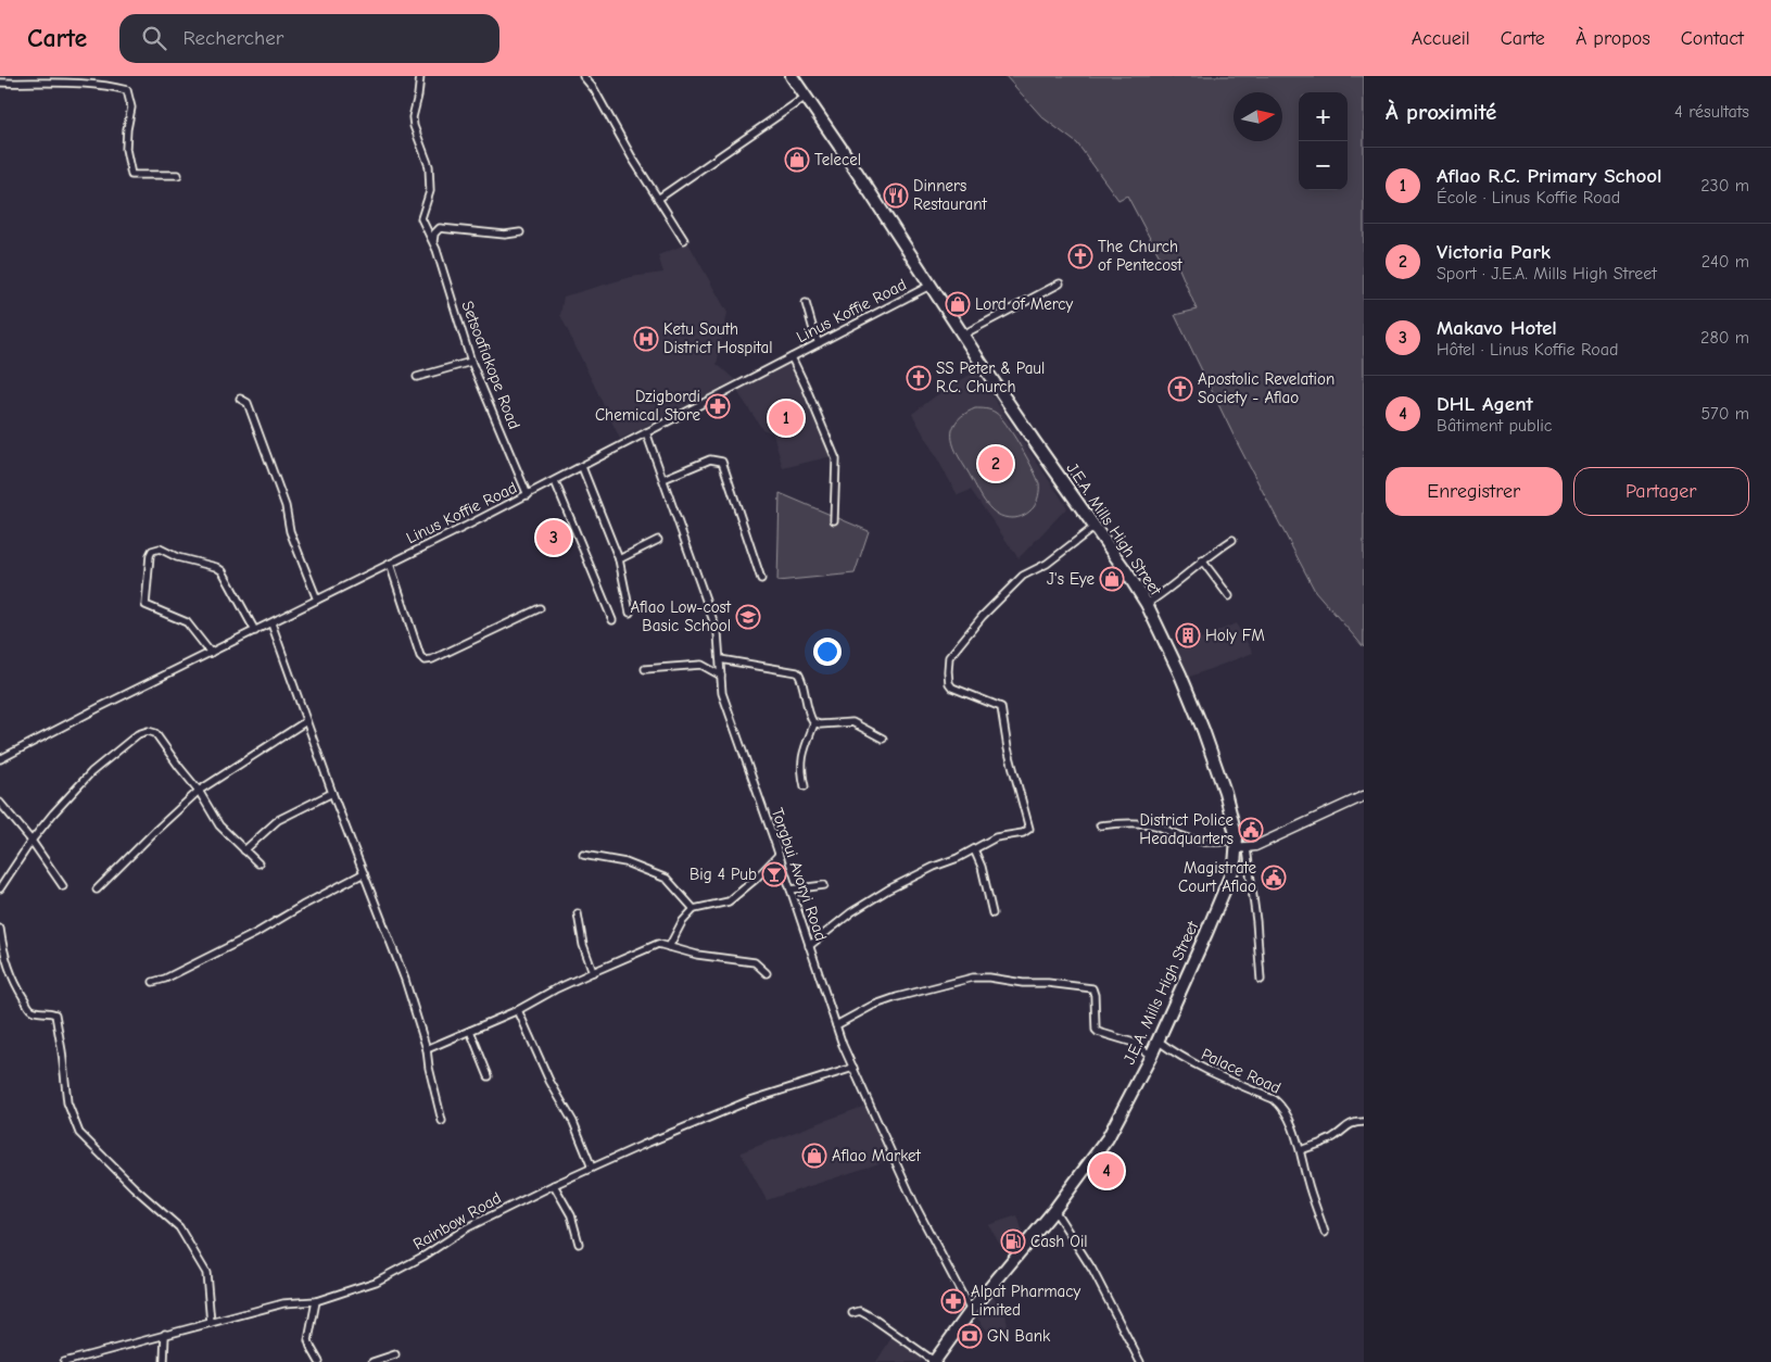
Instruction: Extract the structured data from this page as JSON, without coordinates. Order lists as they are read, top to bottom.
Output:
{
  "streets": {
    "highway": ["J.E.A. Mills High Street"],
    "street": [
      "Linus Koffie Road",
      "Setsoafiakope Road",
      "Torgbui Avoryi Road",
      "Palace Road",
      "Rainbow Road"
    ]
  },
  "crossings": [
    ["Linus Koffie Road", "Setsoafiakope Road"],
    ["Linus Koffie Road", "J.E.A. Mills High Street"],
    ["Linus Koffie Road", "Torgbui Avoryi Road"],
    ["J.E.A. Mills High Street", "Torgbui Avoryi Road"],
    ["J.E.A. Mills High Street", "Palace Road"],
    ["Torgbui Avoryi Road", "Rainbow Road"]
  ],
  "places": {
    "shop": [
      "Telecel",
      "Lord of Mercy",
      "J's Eye",
      "Aflao Market"
    ],
    "restaurant": ["Dinners Restaurant"],
    "church": ["The Church of Pentecost", "SS Peter & Paul R.C. Church", "Apostolic Revelation Society - Aflao"],
    "hospital": ["Ketu South District Hospital"],
    "pharmacy": ["Dzigbordi Chemical Store", "Alpat Pharmacy Limited"],
    "school or university": ["Aflao Low-cost Basic School"],
    "building": ["Holy FM"],
    "public building": ["District Police Headquarters", "Magistrate Court Aflao"],
    "bar": ["Big 4 Pub"],
    "fuel station": ["Cash Oil"],
    "bank": ["GN Bank"]
  },
  "north": "right",
  "page": {
    "header": "Carte",
    "search": "Rechercher",
    "nav": [
      "Accueil",
      "Carte",
      "À propos",
      "Contact"
    ],
    "heading": ["À proximité", "4 résultats"],
    "map_buttons": ["+", "−"],
    "list": [
      {
        "mark": "1",
        "name": "Aflao R.C. Primary School",
        "note": "École · Linus Koffie Road",
        "value": "230 m"
      },
      {
        "mark": "2",
        "name": "Victoria Park",
        "note": "Sport · J.E.A. Mills High Street",
        "value": "240 m"
      },
      {
        "mark": "3",
        "name": "Makavo Hotel",
        "note": "Hôtel · Linus Koffie Road",
        "value": "280 m"
      },
      {
        "mark": "4",
        "name": "DHL Agent",
        "note": "Bâtiment public",
        "value": "570 m"
      }
    ],
    "pins": [
      "1",
      "2",
      "3",
      "4"
    ],
    "buttons": ["Enregistrer", "Partager"]
  }
}
